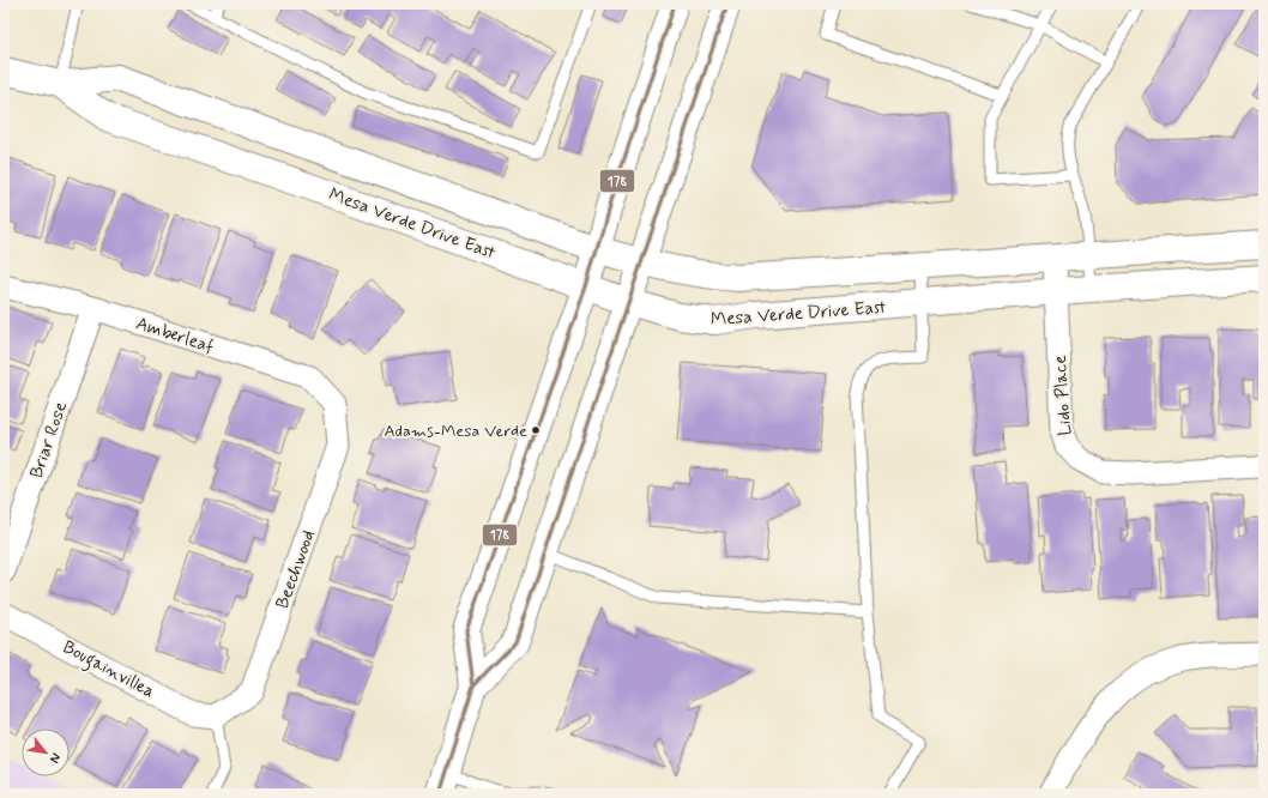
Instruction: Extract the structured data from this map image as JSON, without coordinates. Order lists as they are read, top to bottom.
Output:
{
  "streets": {
    "street": [
      "Mesa Verde Drive East",
      "Amberleaf",
      "Lido Place",
      "Briar Rose",
      "Beechwood",
      "Bougainvillea"
    ]
  },
  "crossings": [
    ["Mesa Verde Drive East", "Lido Place"],
    ["Amberleaf", "Briar Rose"],
    ["Amberleaf", "Beechwood"],
    ["Beechwood", "Bougainvillea"]
  ],
  "places": ["Adams-Mesa Verde"],
  "lines": ["transit line 178"],
  "north": "bottom right"
}
